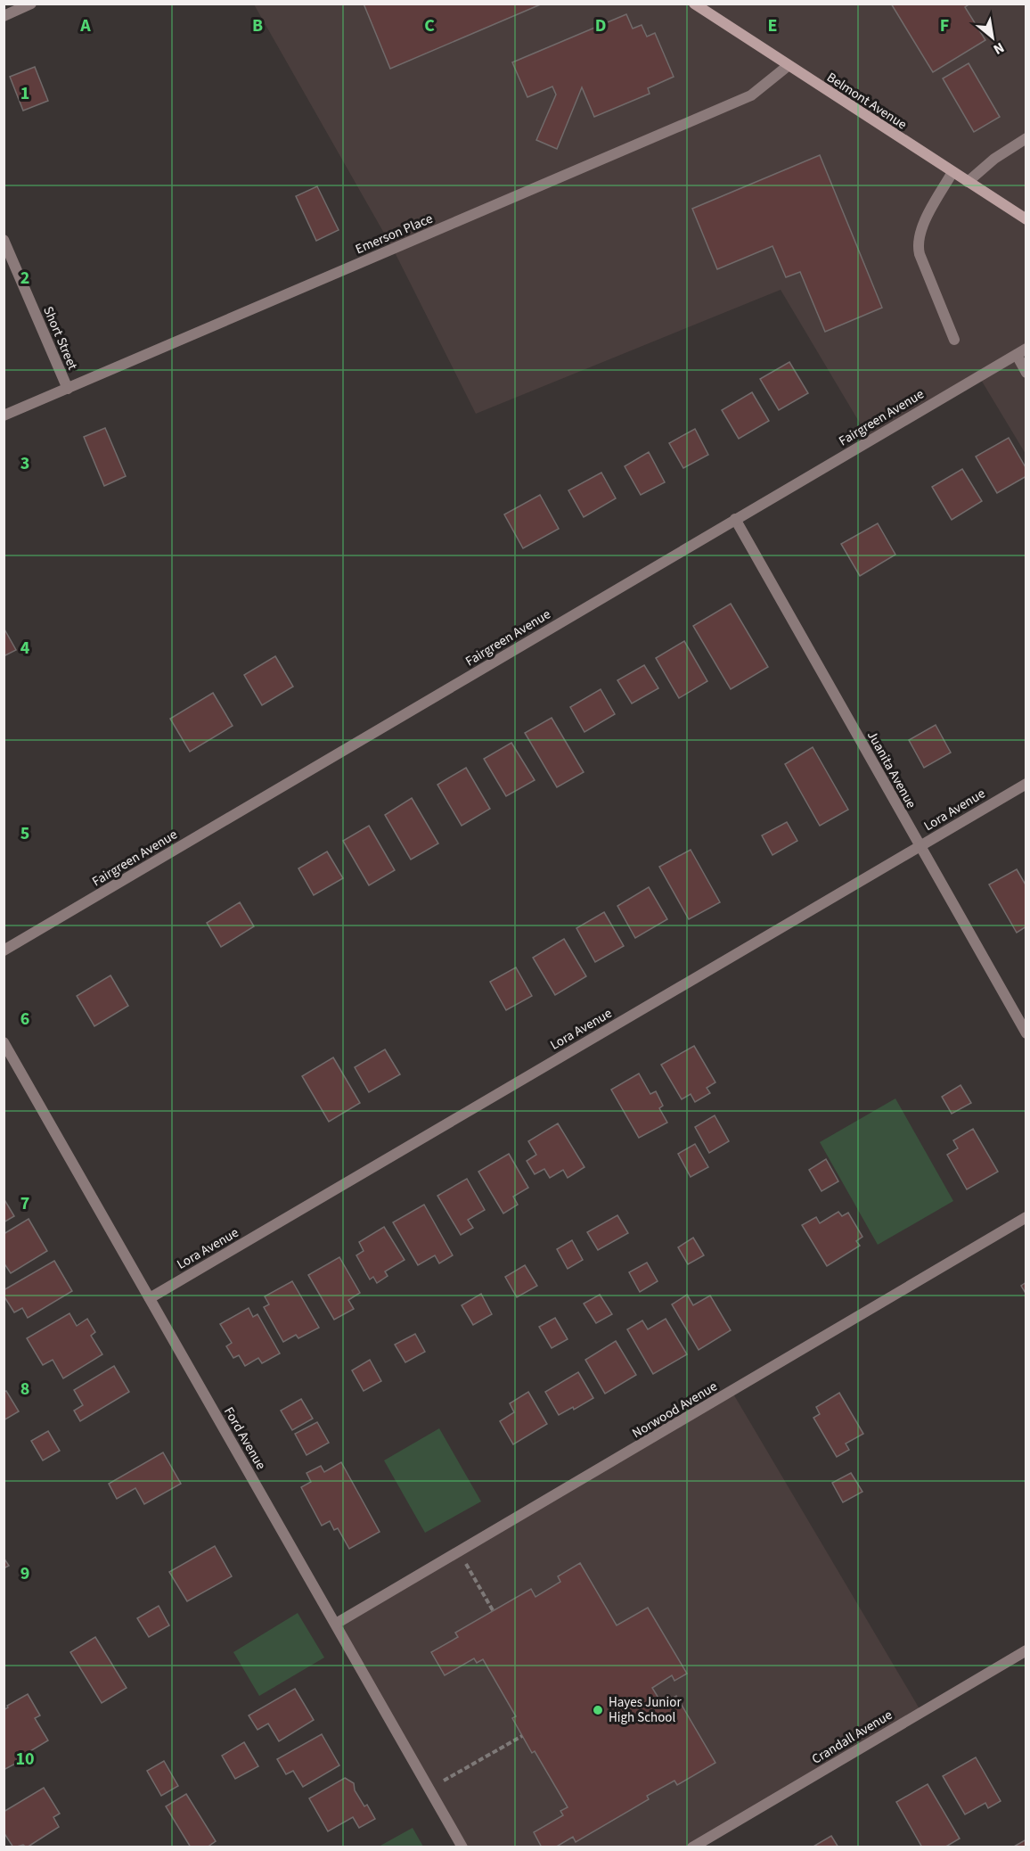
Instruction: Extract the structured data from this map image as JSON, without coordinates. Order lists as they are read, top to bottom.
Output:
{
  "streets": {
    "main road": ["Belmont Avenue"],
    "street": [
      "Emerson Place",
      "Short Street",
      "Fairgreen Avenue",
      "Juanita Avenue",
      "Lora Avenue",
      "Norwood Avenue",
      "Ford Avenue",
      "Crandall Avenue"
    ]
  },
  "crossings": [
    ["Belmont Avenue", "Emerson Place"],
    ["Emerson Place", "Short Street"],
    ["Fairgreen Avenue", "Juanita Avenue"],
    ["Juanita Avenue", "Lora Avenue"],
    ["Lora Avenue", "Ford Avenue"],
    ["Norwood Avenue", "Ford Avenue"]
  ],
  "places": ["Hayes Junior High School"],
  "north": "bottom right",
  "grid": {
    "columns": [
      "A",
      "B",
      "C",
      "D",
      "E",
      "F"
    ],
    "rows": [
      "1",
      "2",
      "3",
      "4",
      "5",
      "6",
      "7",
      "8",
      "9",
      "10"
    ]
  }
}
